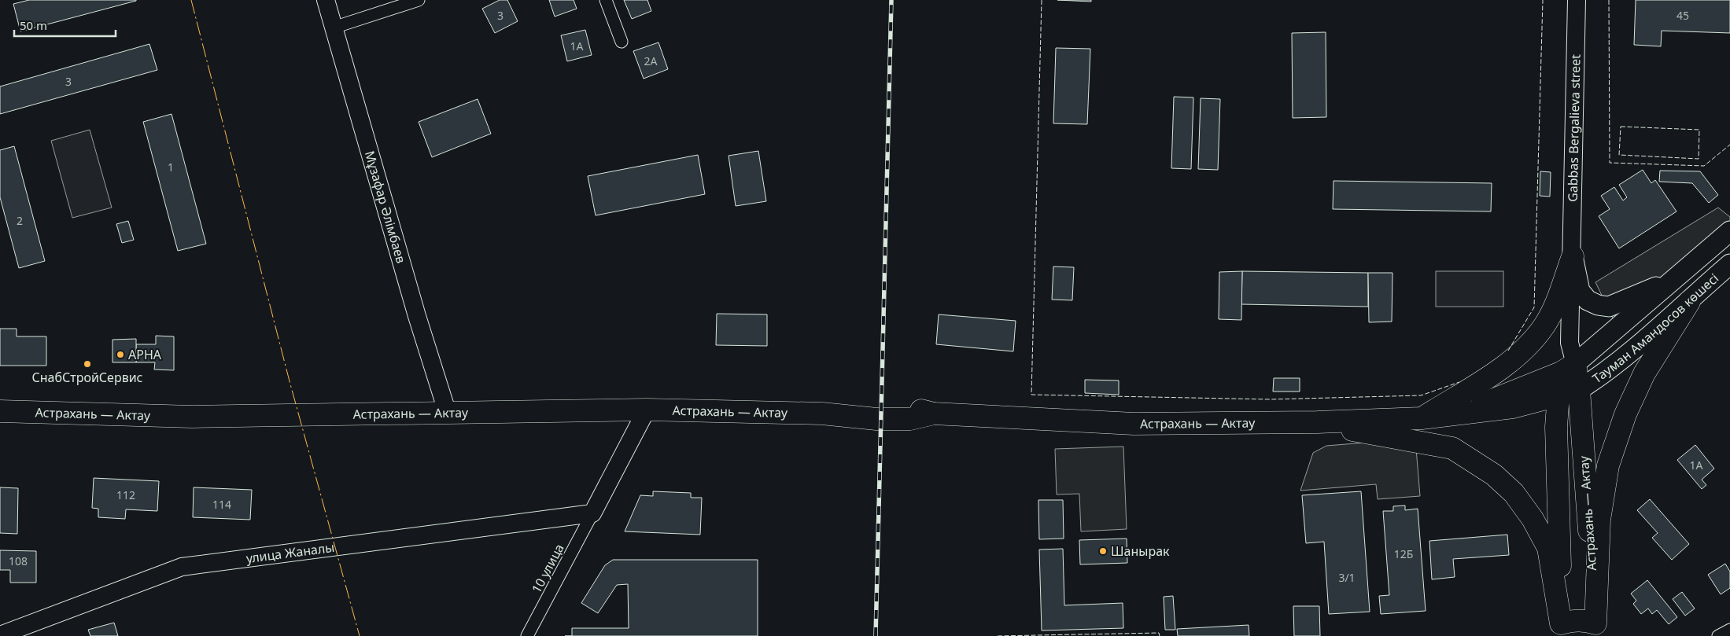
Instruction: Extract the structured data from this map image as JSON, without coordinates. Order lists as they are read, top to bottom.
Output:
{
  "streets": {
    "highway": ["Астрахань — Актау"],
    "main road": ["Тауман Амандосов көшесі"],
    "street": [
      "Gabbas Bergalieva street",
      "Мұзафар Әлімбаев",
      "улица Жаналы",
      "10 улица"
    ]
  },
  "crossings": [
    ["Gabbas Bergalieva street", "Тауман Амандосов көшесі"],
    ["Gabbas Bergalieva street", "Астрахань — Актау"],
    ["Мұзафар Әлімбаев", "Астрахань — Актау"],
    ["Тауман Амандосов көшесі", "Астрахань — Актау"],
    ["улица Жаналы", "10 улица"]
  ],
  "places": ["АРНА", "СнабСтройСервис", "Шанырак"],
  "house_numbers": [
    "3",
    "45",
    "1А",
    "2А",
    "3",
    "1",
    "2",
    "1А",
    "112",
    "114",
    "12Б",
    "108",
    "3/1"
  ],
  "scale_bar": "50 m"
}
